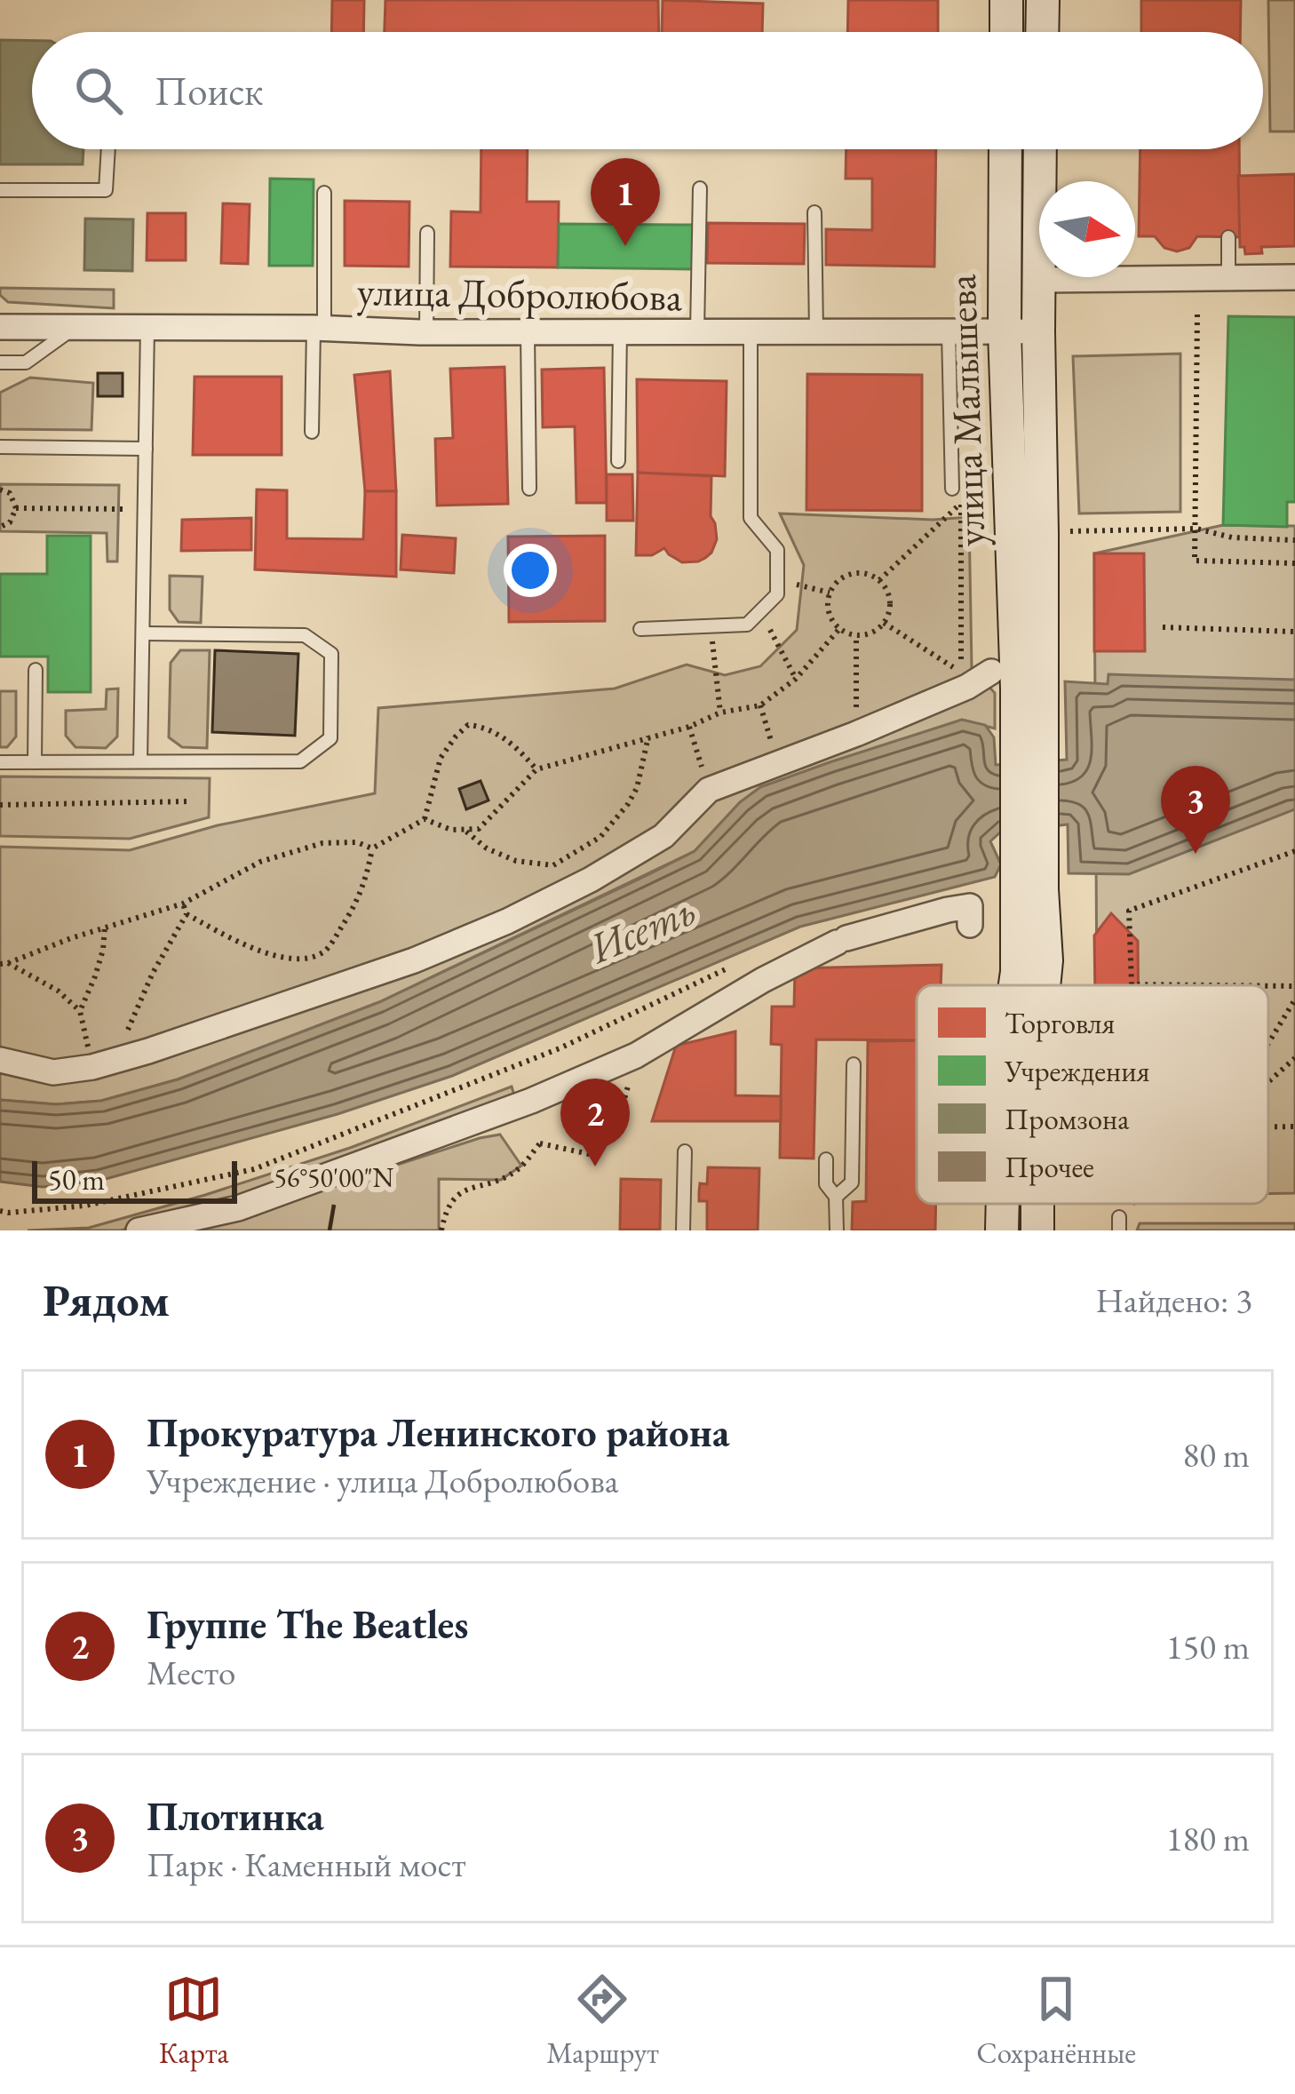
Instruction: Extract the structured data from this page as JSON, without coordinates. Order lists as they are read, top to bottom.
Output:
{
  "streets": {
    "main road": ["улица Малышева"],
    "street": ["улица Добролюбова"]
  },
  "crossings": [
    ["улица Добролюбова", "улица Малышева"]
  ],
  "water": ["Исеть"],
  "legend": [
    "Торговля",
    "Учреждения",
    "Промзона",
    "Прочее"
  ],
  "scale_bar": "50 m",
  "north": "right",
  "page": {
    "search": "Поиск",
    "pins": ["1", "3", "2"],
    "scale": "50 m",
    "heading": ["Рядом", "Найдено: 3"],
    "list": [
      {
        "mark": "1",
        "name": "Прокуратура Ленинского района",
        "note": "Учреждение · улица Добролюбова",
        "value": "80 m"
      },
      {
        "mark": "2",
        "name": "Группе The Beatles",
        "note": "Место",
        "value": "150 m"
      },
      {
        "mark": "3",
        "name": "Плотинка",
        "note": "Парк · Каменный мост",
        "value": "180 m"
      }
    ],
    "nav": ["Карта", "Маршрут", "Сохранённые"]
  },
  "coordinates": ["56°50'00\"N"]
}
